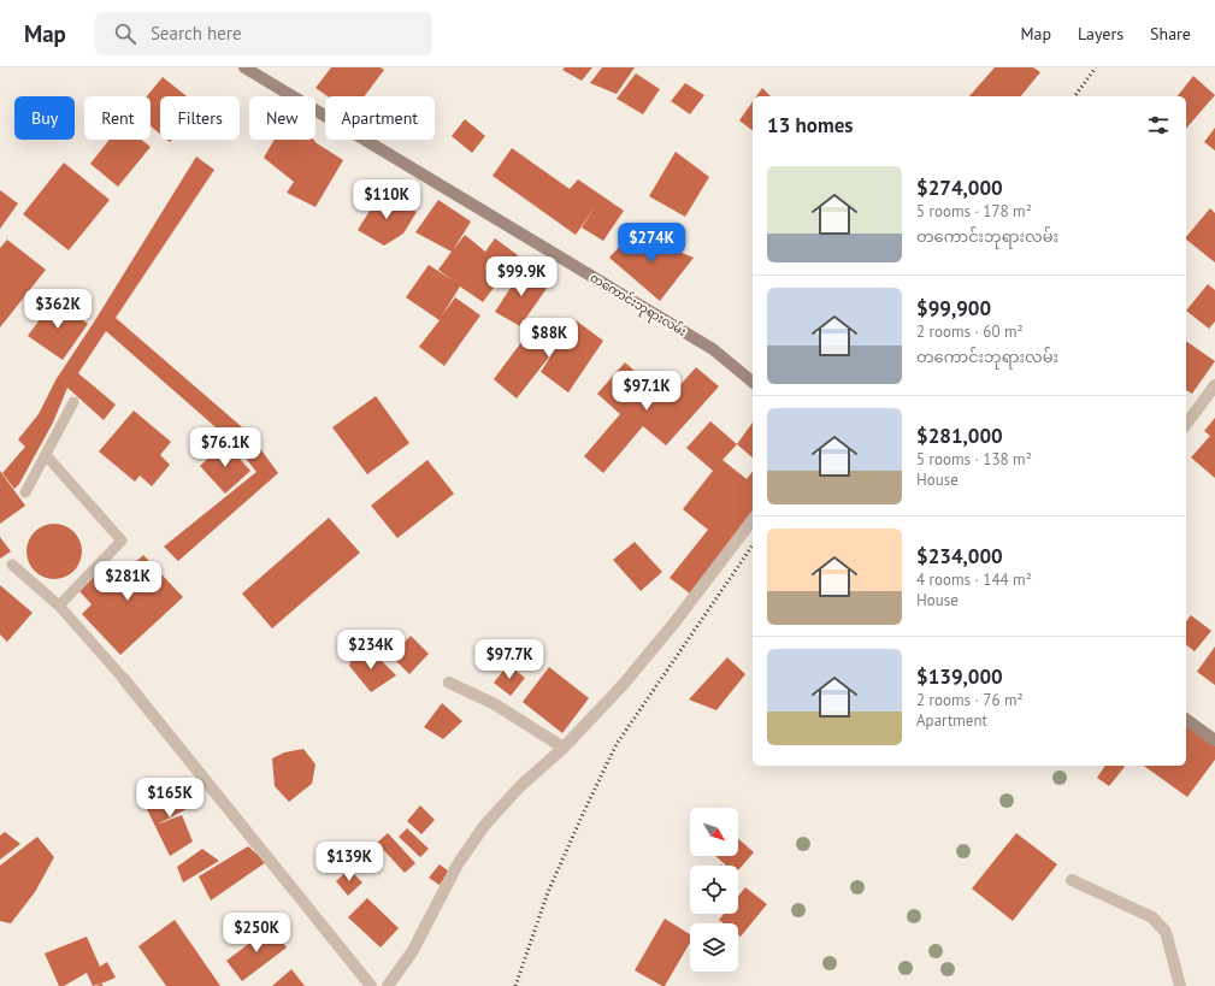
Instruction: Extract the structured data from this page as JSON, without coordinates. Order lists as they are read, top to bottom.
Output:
{
  "streets": {
    "main road": ["တကောင်းဘုရားလမ်း"]
  },
  "north": "bottom right",
  "page": {
    "header": "Map",
    "search": "Search here",
    "nav": ["Map", "Layers", "Share"],
    "chip": [
      "Buy",
      "Rent",
      "Filters",
      "New",
      "Apartment"
    ],
    "heading": "13 homes",
    "list": [
      {
        "name": "$274,000",
        "note": "5 rooms · 178 m² · တကောင်းဘုရားလမ်း"
      },
      {
        "name": "$99,900",
        "note": "2 rooms · 60 m² · တကောင်းဘုရားလမ်း"
      },
      {
        "name": "$281,000",
        "note": "5 rooms · 138 m² · House"
      },
      {
        "name": "$234,000",
        "note": "4 rooms · 144 m² · House"
      },
      {
        "name": "$139,000",
        "note": "2 rooms · 76 m² · Apartment"
      }
    ],
    "price": [
      "$110K",
      "$274K",
      "$99.9K",
      "$362K",
      "$88K",
      "$97.1K",
      "$76.1K",
      "$281K",
      "$234K",
      "$97.7K",
      "$165K",
      "$139K",
      "$250K"
    ]
  }
}
